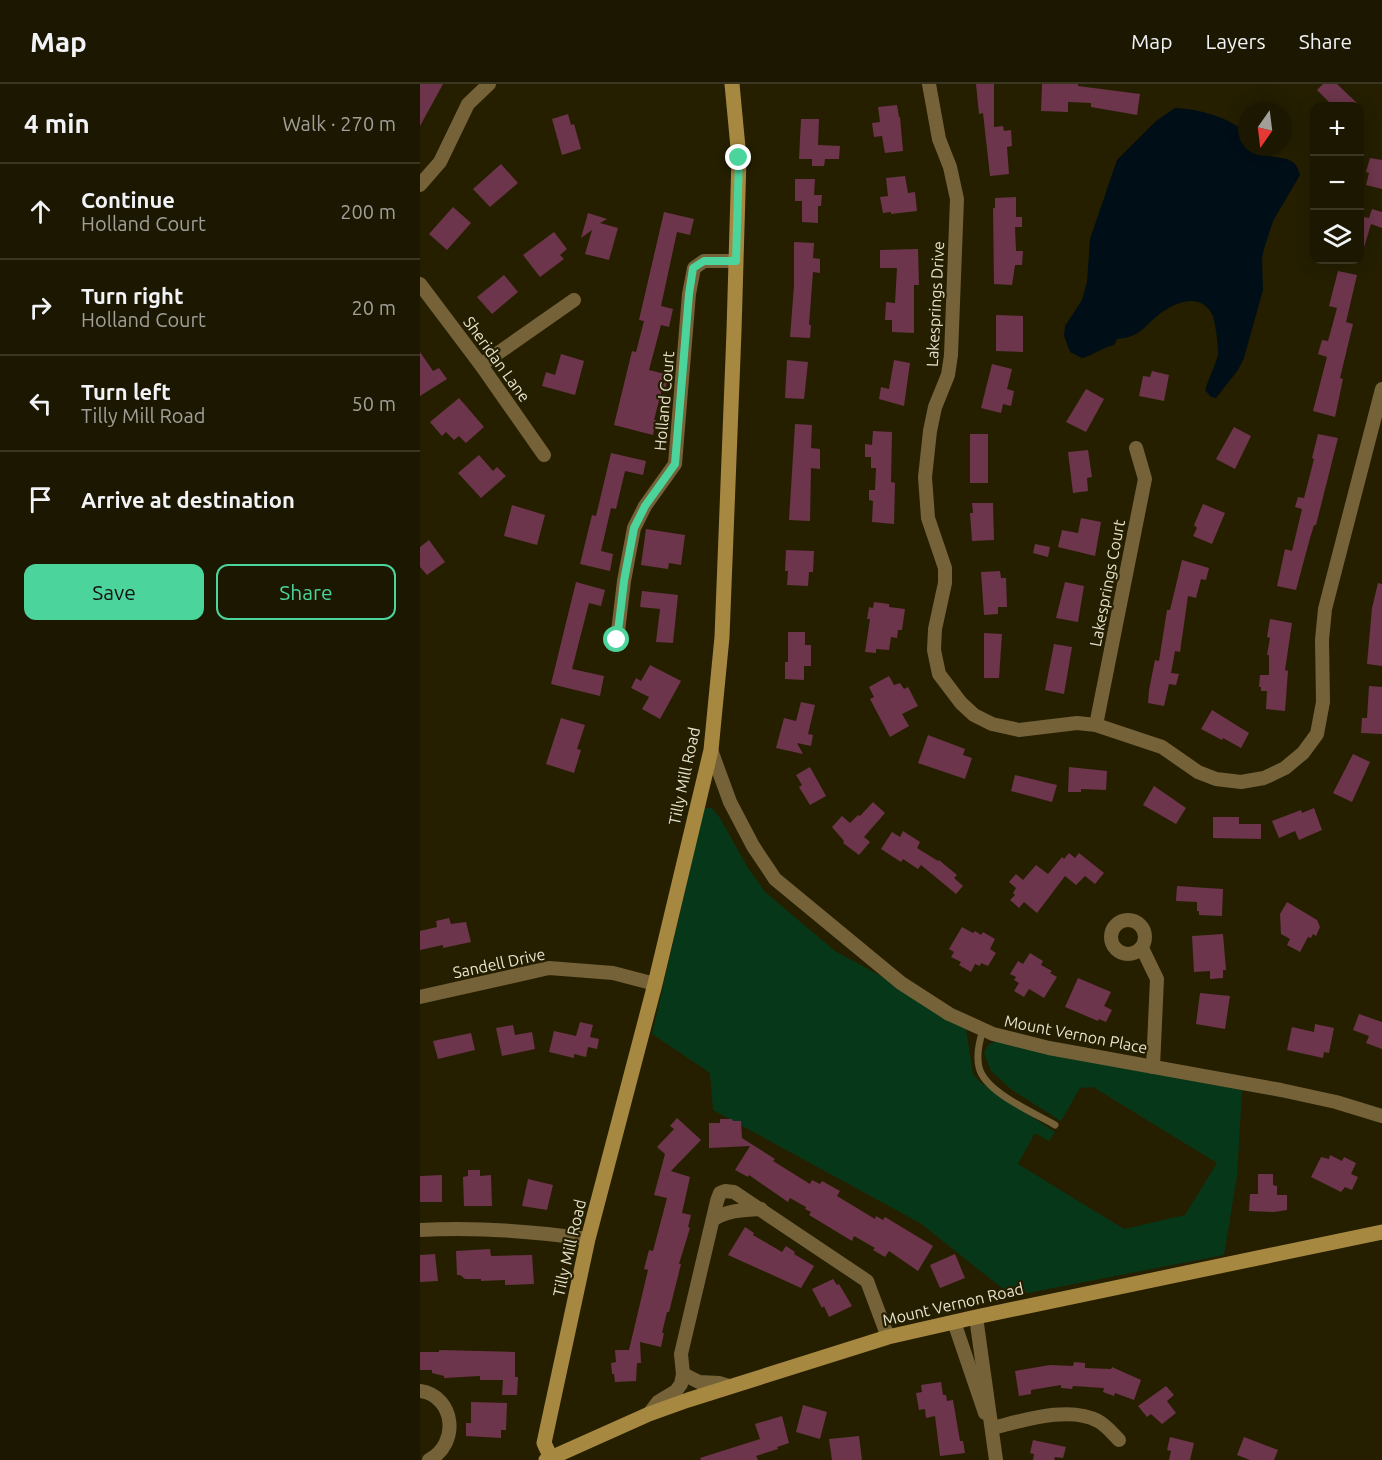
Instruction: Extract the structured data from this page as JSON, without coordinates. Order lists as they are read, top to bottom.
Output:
{
  "streets": {
    "street": [
      "Lakesprings Drive",
      "Sheridan Lane",
      "Holland Court",
      "Lakesprings Court",
      "Tilly Mill Road",
      "Sandell Drive",
      "Mount Vernon Place",
      "Mount Vernon Road"
    ]
  },
  "crossings": [
    ["Lakesprings Drive", "Lakesprings Court"],
    ["Holland Court", "Tilly Mill Road"],
    ["Tilly Mill Road", "Sandell Drive"],
    ["Tilly Mill Road", "Mount Vernon Place"],
    ["Tilly Mill Road", "Mount Vernon Road"]
  ],
  "north": "bottom",
  "page": {
    "header": "Map",
    "nav": ["Map", "Layers", "Share"],
    "heading": ["4 min", "Walk · 270 m"],
    "map_buttons": ["+", "−"],
    "list": [
      ["Continue", "Holland Court", "200 m"],
      ["Turn right", "Holland Court", "20 m"],
      ["Turn left", "Tilly Mill Road", "50 m"],
      "Arrive at destination"
    ],
    "buttons": ["Save", "Share"]
  }
}
